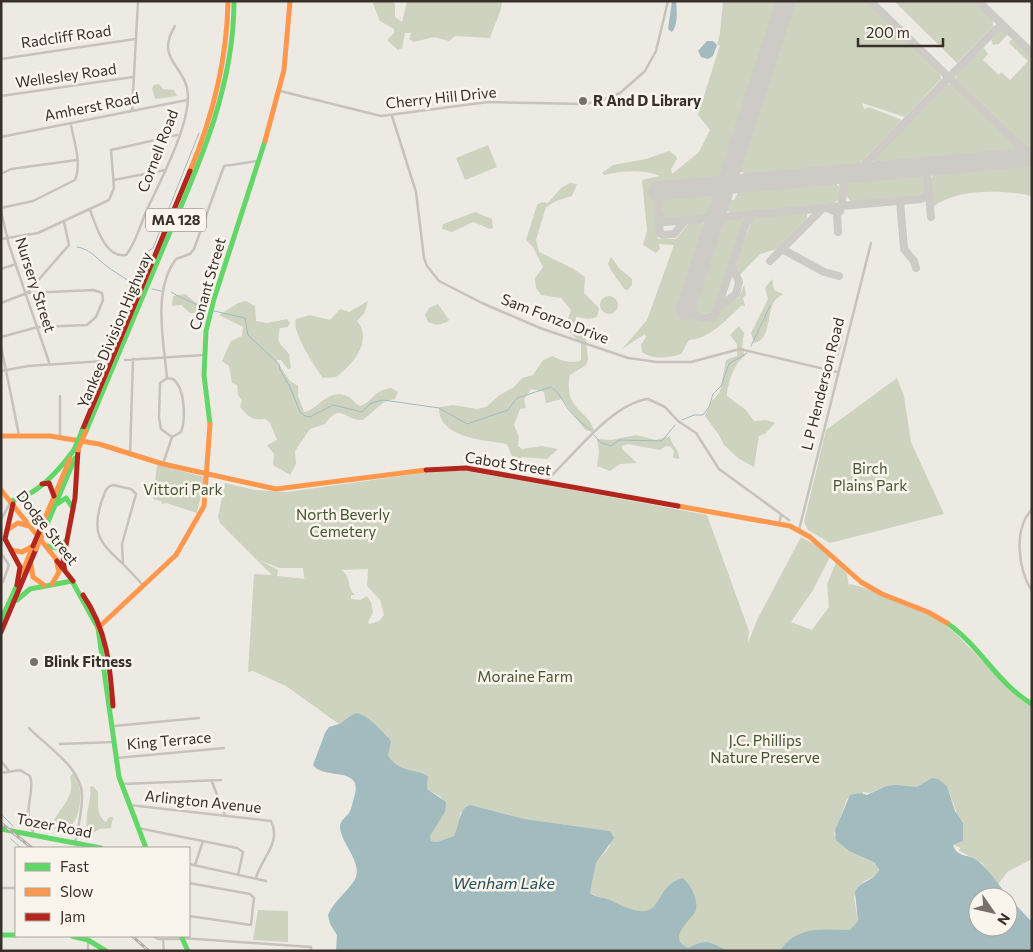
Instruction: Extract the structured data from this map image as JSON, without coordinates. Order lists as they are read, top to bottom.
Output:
{
  "streets": {
    "main road": [
      "MA 128",
      "Conant Street",
      "Yankee Division Highway",
      "Cabot Street",
      "Dodge Street",
      "Tozer Road"
    ],
    "street": [
      "Radcliff Road",
      "Wellesley Road",
      "Cherry Hill Drive",
      "Amherst Road",
      "Cornell Road",
      "Nursery Street",
      "Sam Fonzo Drive",
      "L P Henderson Road",
      "King Terrace",
      "Arlington Avenue"
    ]
  },
  "crossings": [
    ["Cherry Hill Drive", "Conant Street"],
    ["Cherry Hill Drive", "Sam Fonzo Drive"],
    ["Amherst Road", "Cornell Road"],
    ["Conant Street", "Cabot Street"],
    ["Conant Street", "Dodge Street"],
    ["Sam Fonzo Drive", "L P Henderson Road"],
    ["L P Henderson Road", "Cabot Street"],
    ["Dodge Street", "King Terrace"],
    ["Dodge Street", "Arlington Avenue"]
  ],
  "water": ["Wenham Lake"],
  "parks": [
    "Birch Plains Park",
    "Vittori Park",
    "North Beverly Cemetery",
    "Moraine Farm",
    "J.C. Phillips Nature Preserve"
  ],
  "places": ["R And D Library", "Blink Fitness"],
  "legend": ["Fast", "Slow", "Jam"],
  "scale_bar": "200 m",
  "north": "bottom right"
}
